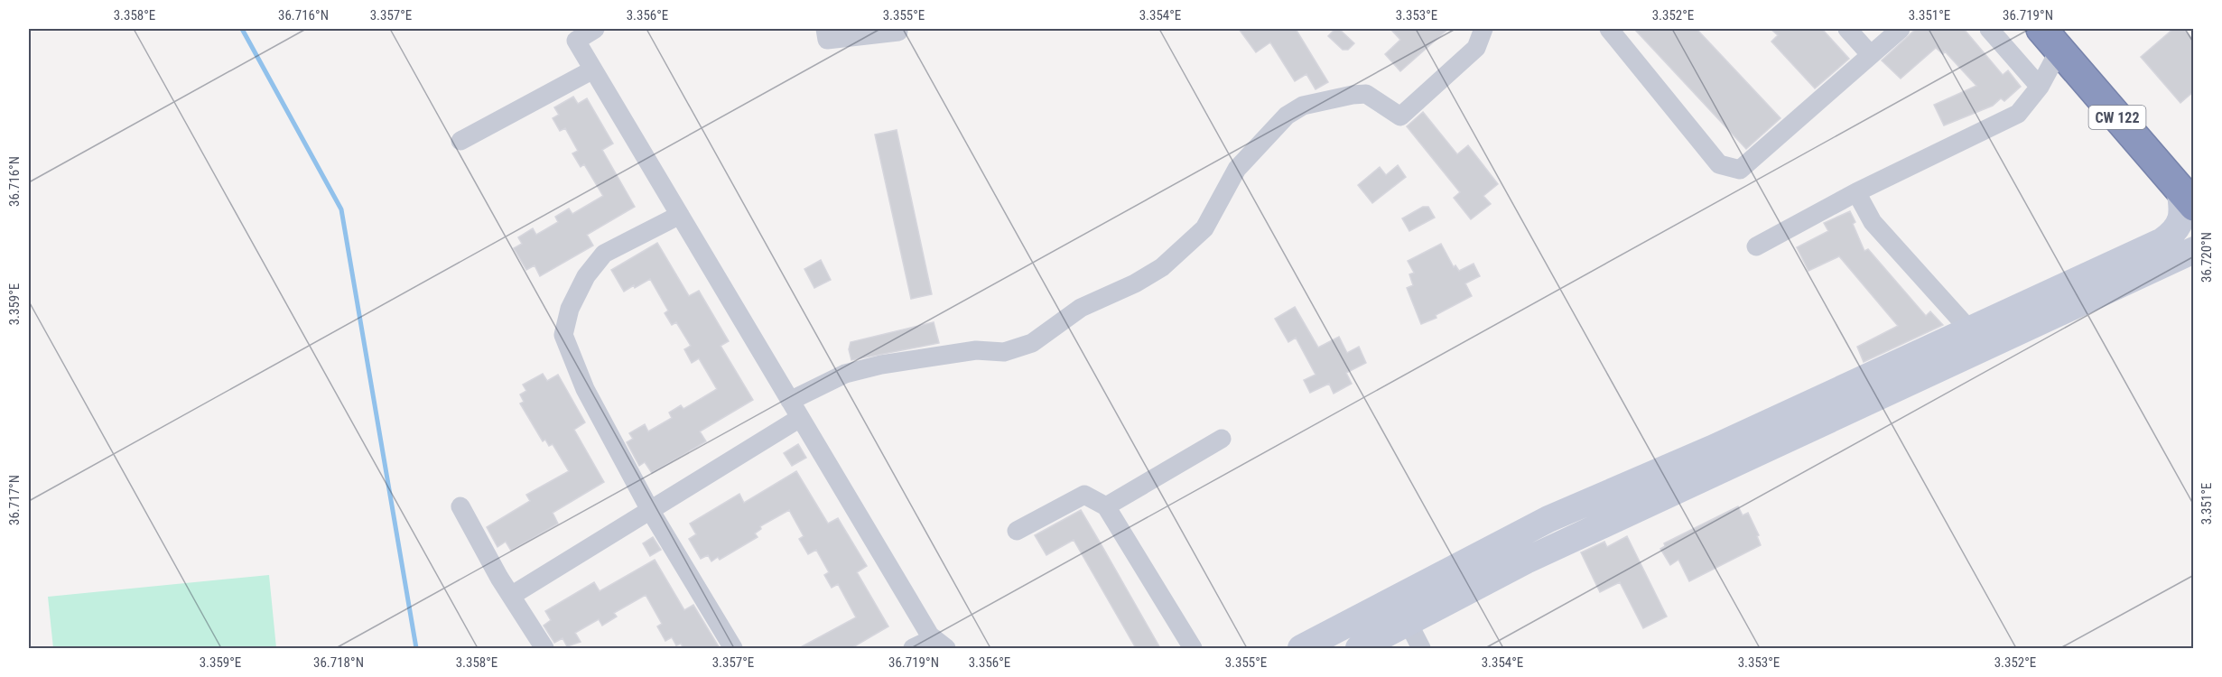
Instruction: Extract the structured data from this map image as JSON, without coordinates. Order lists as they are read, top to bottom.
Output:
{
  "streets": {
    "highway": ["CW 122"]
  },
  "coordinates": [
    "3.358°E",
    "36.716°N",
    "3.357°E",
    "3.356°E",
    "3.355°E",
    "3.354°E",
    "3.353°E",
    "3.352°E",
    "3.351°E",
    "36.719°N",
    "36.720°N",
    "3.359°E",
    "36.717°N",
    "36.718°N"
  ]
}
